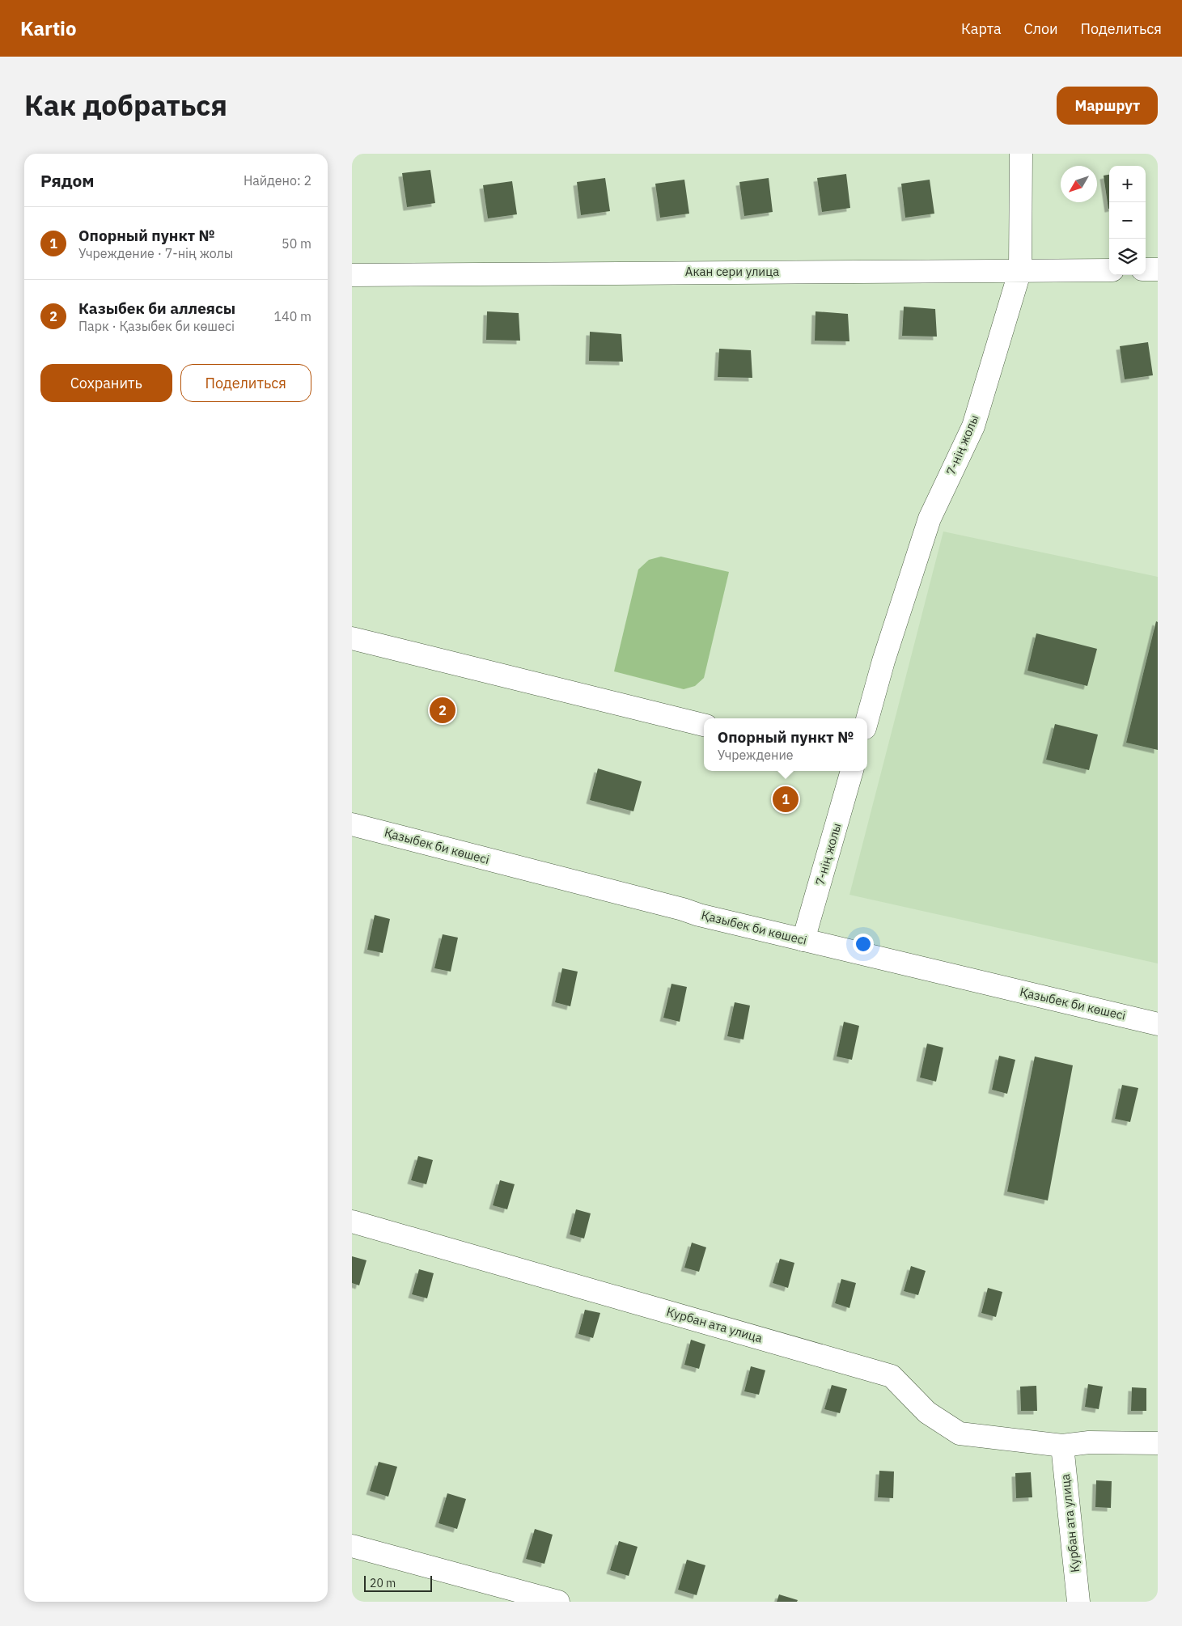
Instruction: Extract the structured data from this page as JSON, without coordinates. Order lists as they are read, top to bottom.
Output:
{
  "streets": {
    "street": [
      "Акан сери улица",
      "7-нің жолы",
      "Қазыбек би көшесі",
      "Курбан ата улица"
    ]
  },
  "crossings": [
    ["Акан сери улица", "7-нің жолы"],
    ["7-нің жолы", "Қазыбек би көшесі"]
  ],
  "scale_bar": "20 m",
  "north": "bottom left",
  "page": {
    "header": "Kartio",
    "nav": ["Карта", "Слои", "Поделиться"],
    "title": "Как добраться",
    "buttons": [
      "Маршрут",
      ["Сохранить", "Поделиться"]
    ],
    "heading": ["Рядом", "Найдено: 2"],
    "map_buttons": ["+", "−"],
    "list": [
      {
        "mark": "1",
        "name": "Опорный пункт №",
        "note": "Учреждение · 7-нің жолы",
        "value": "50 m"
      },
      {
        "mark": "2",
        "name": "Казыбек би аллеясы",
        "note": "Парк · Қазыбек би көшесі",
        "value": "140 m"
      }
    ],
    "pins": ["2", "1"],
    "popup": ["Опорный пункт №", "Учреждение"],
    "scale": "20 m"
  }
}
